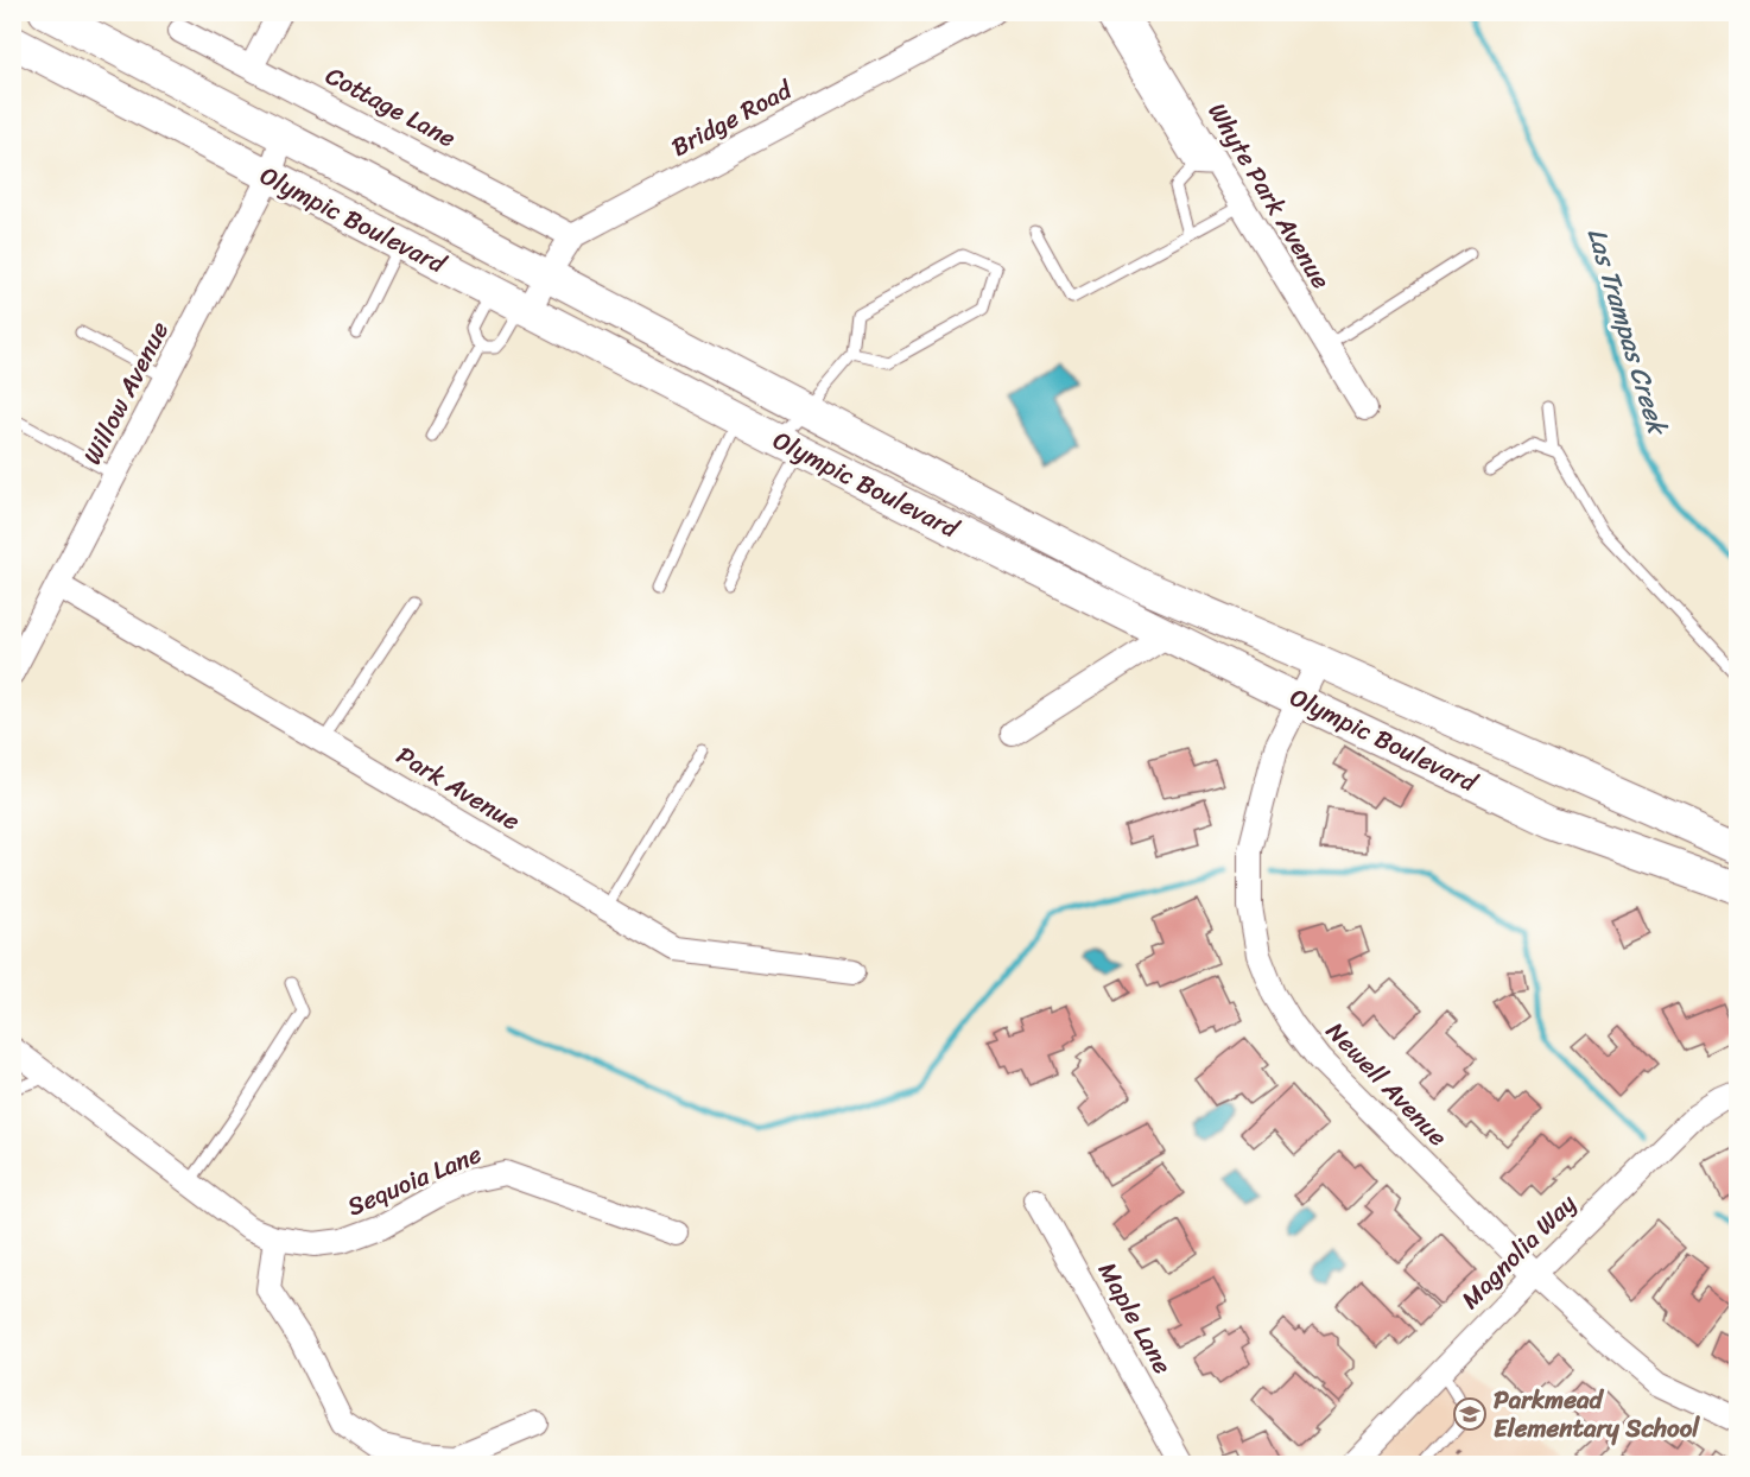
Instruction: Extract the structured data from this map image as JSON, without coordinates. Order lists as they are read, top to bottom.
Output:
{
  "streets": {
    "main road": ["Olympic Boulevard"],
    "street": [
      "Cottage Lane",
      "Bridge Road",
      "Whyte Park Avenue",
      "Willow Avenue",
      "Park Avenue",
      "Newell Avenue",
      "Sequoia Lane",
      "Magnolia Way",
      "Maple Lane"
    ]
  },
  "crossings": [
    ["Cottage Lane", "Bridge Road"],
    ["Bridge Road", "Olympic Boulevard"],
    ["Olympic Boulevard", "Willow Avenue"],
    ["Olympic Boulevard", "Newell Avenue"],
    ["Willow Avenue", "Park Avenue"],
    ["Newell Avenue", "Magnolia Way"]
  ],
  "water": ["Las Trampas Creek"],
  "places": {
    "school or university": ["Parkmead Elementary School"]
  }
}
